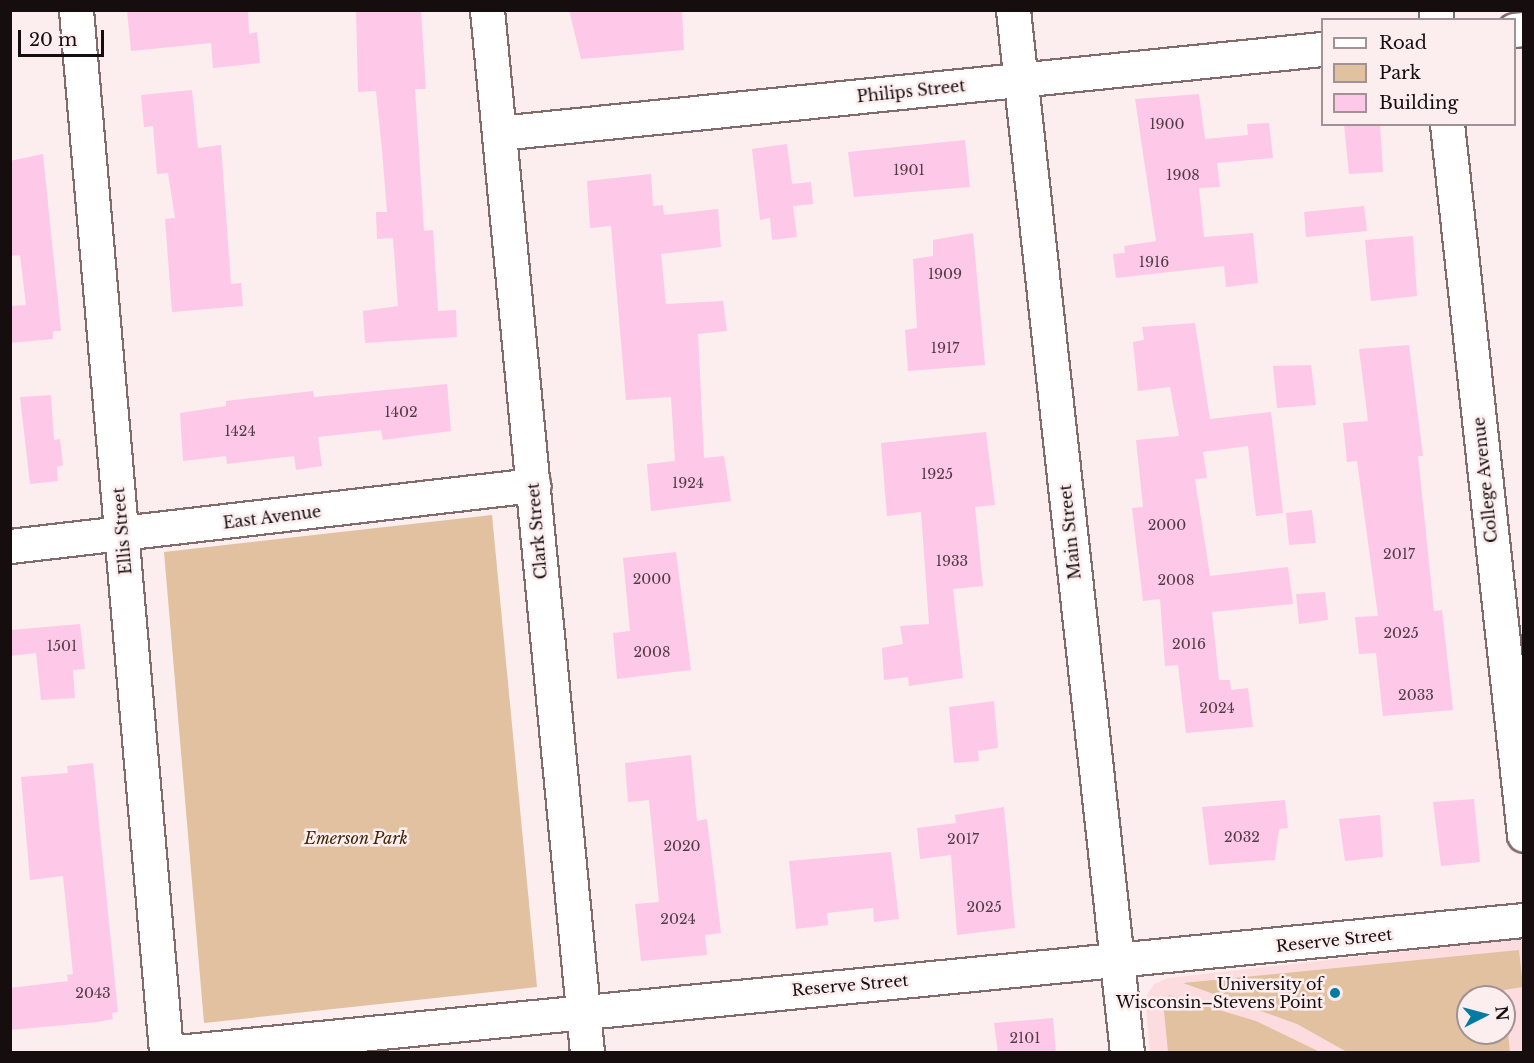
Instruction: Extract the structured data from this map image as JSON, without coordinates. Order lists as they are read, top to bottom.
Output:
{
  "streets": {
    "street": [
      "Philips Street",
      "College Avenue",
      "East Avenue",
      "Ellis Street",
      "Clark Street",
      "Main Street",
      "Reserve Street"
    ]
  },
  "crossings": [
    ["Philips Street", "Clark Street"],
    ["Philips Street", "Main Street"],
    ["East Avenue", "Ellis Street"],
    ["East Avenue", "Clark Street"],
    ["Clark Street", "Reserve Street"],
    ["Main Street", "Reserve Street"]
  ],
  "parks": ["Emerson Park"],
  "places": ["University of Wisconsin–Stevens Point"],
  "house_numbers": [
    "1900",
    "1901",
    "1908",
    "1916",
    "1909",
    "1917",
    "1402",
    "1424",
    "1925",
    "1924",
    "2000",
    "2017",
    "1933",
    "2000",
    "2008",
    "2025",
    "2016",
    "1501",
    "2008",
    "2033",
    "2024",
    "2032",
    "2017",
    "2020",
    "2025",
    "2024",
    "2043",
    "2101"
  ],
  "legend": ["Road", "Park", "Building"],
  "scale_bar": "20 m",
  "north": "right"
}
